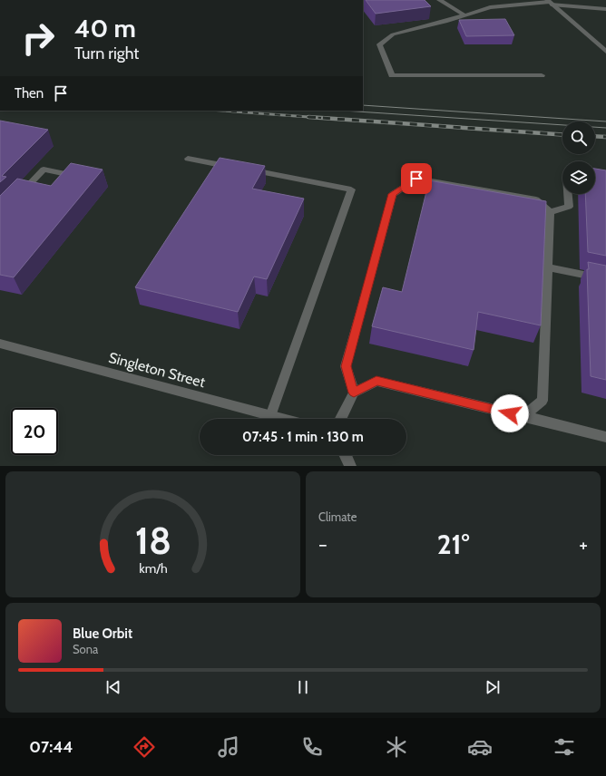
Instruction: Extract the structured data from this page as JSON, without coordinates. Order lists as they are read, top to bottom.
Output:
{
  "streets": {
    "street": ["Singleton Street"]
  },
  "page": {
    "turn": ["40 m", "Turn right"],
    "then": "Then",
    "limit": "20",
    "trip": "07:45 · 1 min · 130 m",
    "tile": "Climate",
    "heat": ["−", "21°", "+"],
    "song": ["Blue Orbit", "Sona"],
    "tabs": "07:44",
    "gauge": ["18", "km/h"]
  }
}
